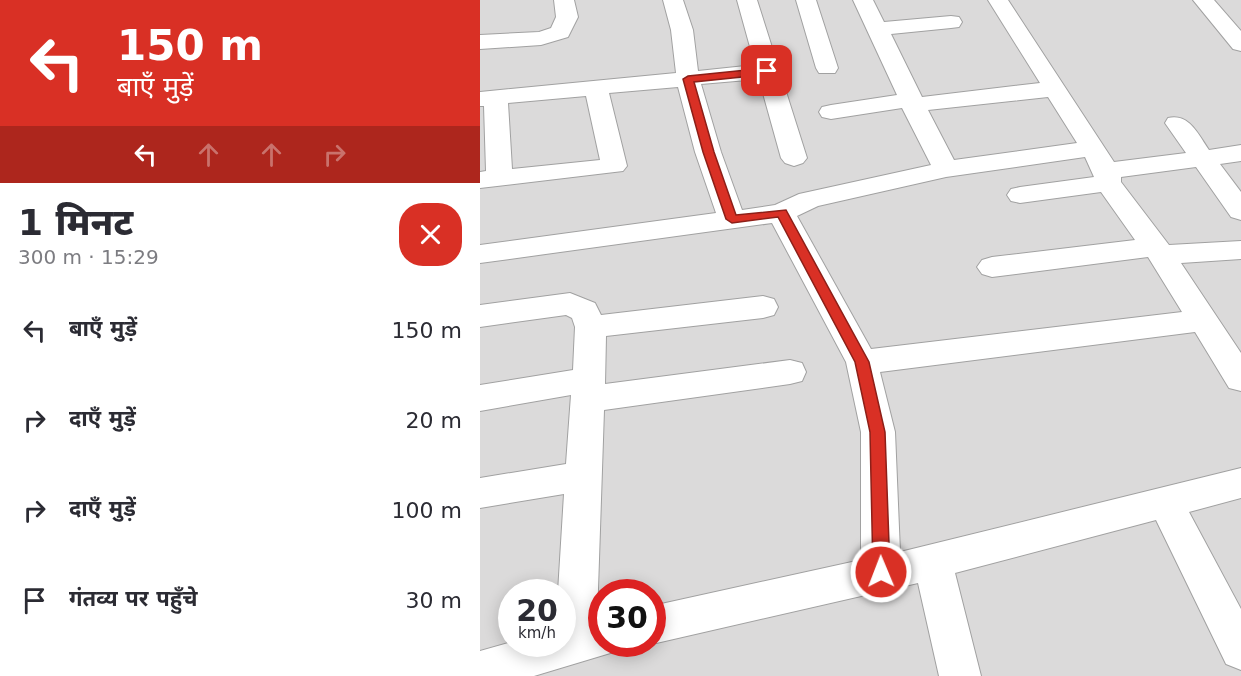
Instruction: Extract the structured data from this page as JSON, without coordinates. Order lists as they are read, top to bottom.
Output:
{
  "page": {
    "turn": ["150 m", "बाएँ मुड़ें"],
    "heading": ["1 मिनट", "300 m · 15:29"],
    "list": [
      {
        "name": "बाएँ मुड़ें",
        "value": "150 m"
      },
      {
        "name": "दाएँ मुड़ें",
        "value": "20 m"
      },
      {
        "name": "दाएँ मुड़ें",
        "value": "100 m"
      },
      {
        "name": "गंतव्य पर पहुँचे",
        "value": "30 m"
      }
    ],
    "speed": "20 km/h",
    "limit": "30"
  }
}
